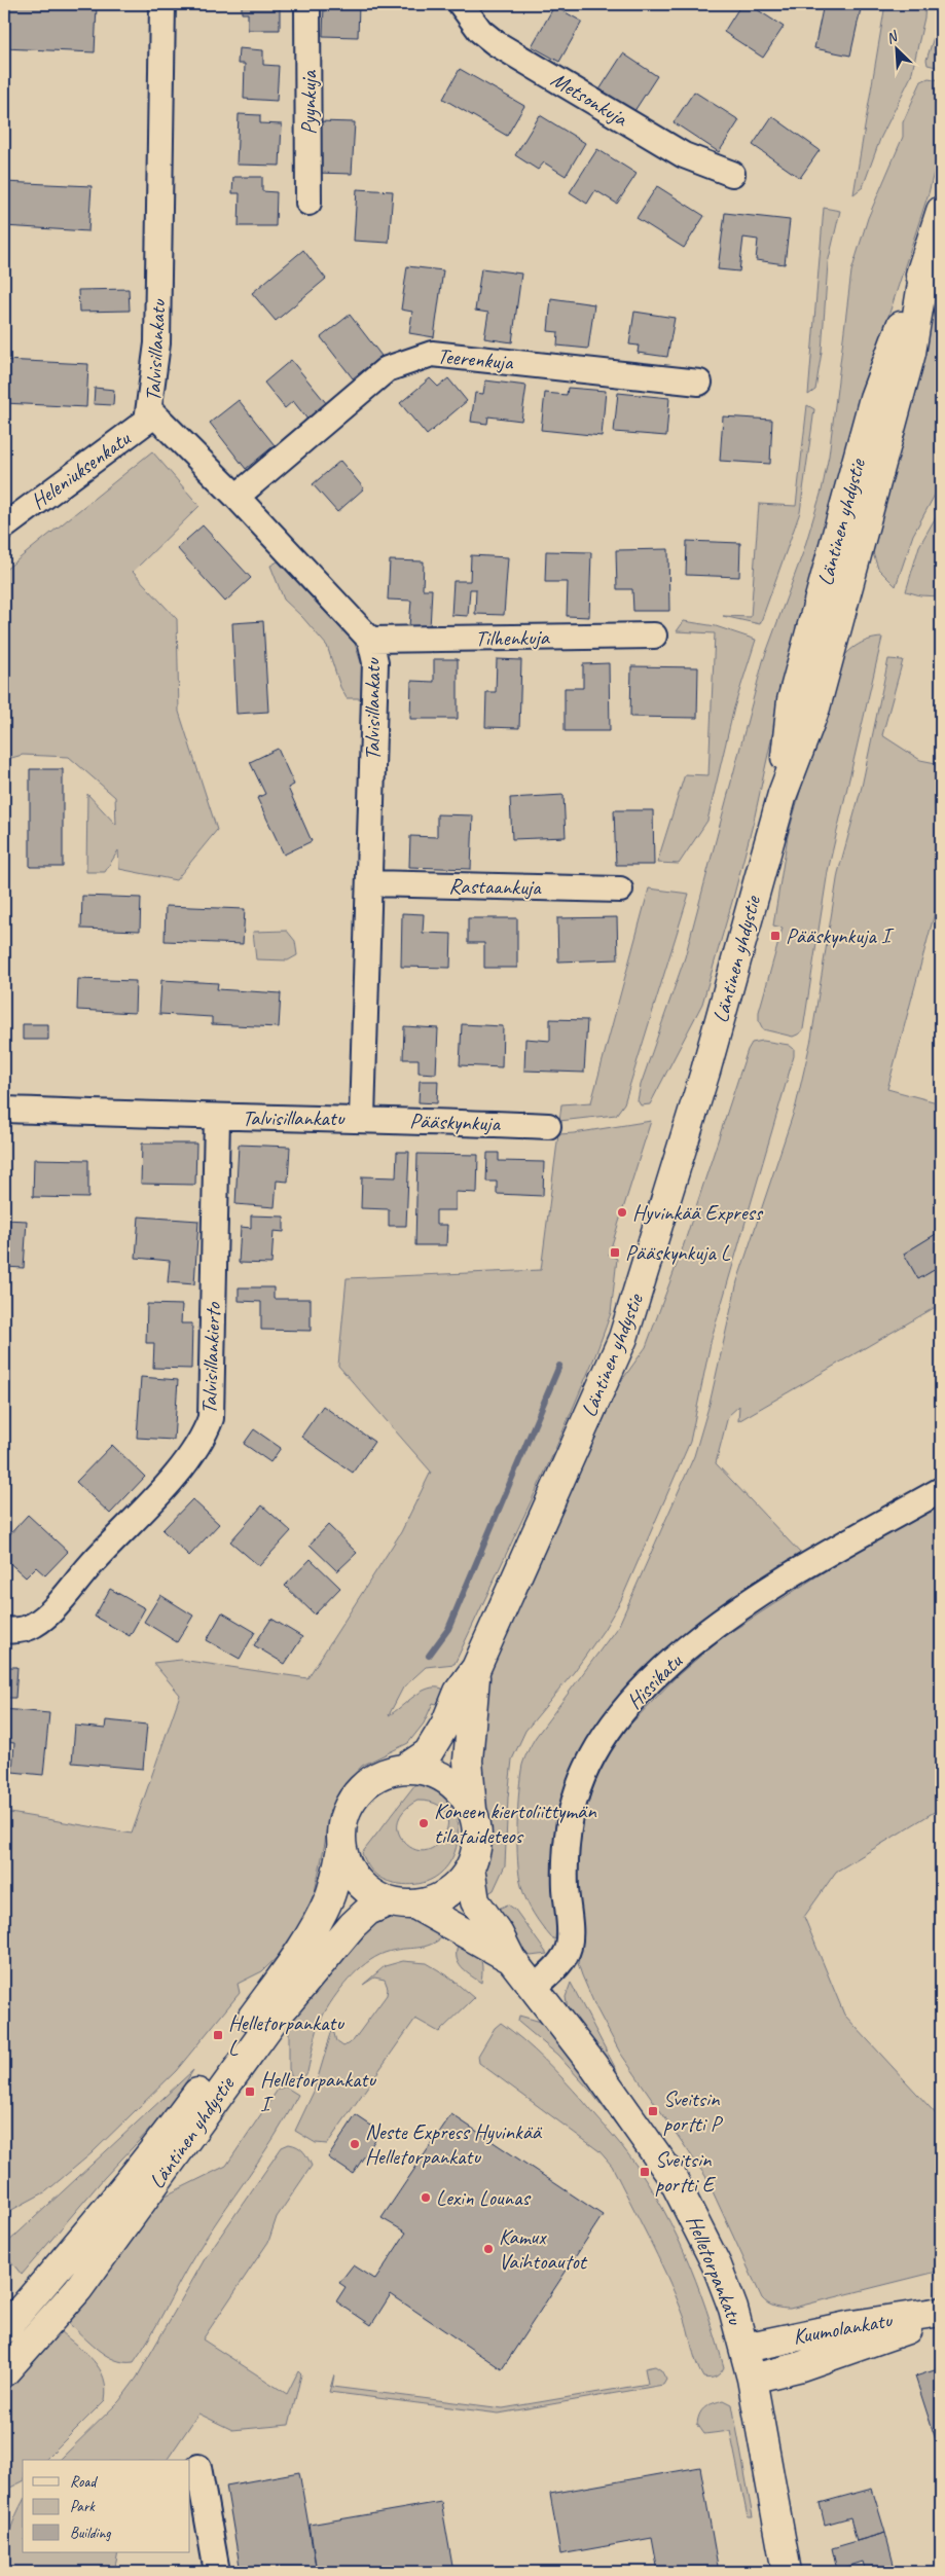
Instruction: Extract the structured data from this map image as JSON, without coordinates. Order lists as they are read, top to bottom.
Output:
{
  "streets": {
    "main road": ["Läntinen yhdystie", "Helletorpankatu", "Kuumolankatu"],
    "street": [
      "Metsonkuja",
      "Pyynkuja",
      "Talvisillankatu",
      "Teerenkuja",
      "Heleniuksenkatu",
      "Tilhenkuja",
      "Rastaankuja",
      "Pääskynkuja",
      "Talvisillankierto",
      "Hissikatu"
    ]
  },
  "crossings": [
    ["Talvisillankatu", "Teerenkuja"],
    ["Talvisillankatu", "Heleniuksenkatu"],
    ["Talvisillankatu", "Tilhenkuja"],
    ["Talvisillankatu", "Rastaankuja"],
    ["Talvisillankatu", "Pääskynkuja"],
    ["Talvisillankatu", "Talvisillankierto"],
    ["Läntinen yhdystie", "Helletorpankatu"],
    ["Hissikatu", "Helletorpankatu"],
    ["Helletorpankatu", "Kuumolankatu"]
  ],
  "places": {
    "transit": [
      "Pääskynkuja I",
      "Pääskynkuja L",
      "Helletorpankatu L",
      "Helletorpankatu I",
      "Sveitsin portti P",
      "Sveitsin portti E"
    ],
    "other": [
      "Hyvinkää Express",
      "Koneen kiertoliittymän tilataideteos",
      "Neste Express Hyvinkää Helletorpankatu",
      "Lexin Lounas",
      "Kamux Vaihtoautot"
    ]
  },
  "legend": ["Road", "Park", "Building"],
  "north": "top left"
}
